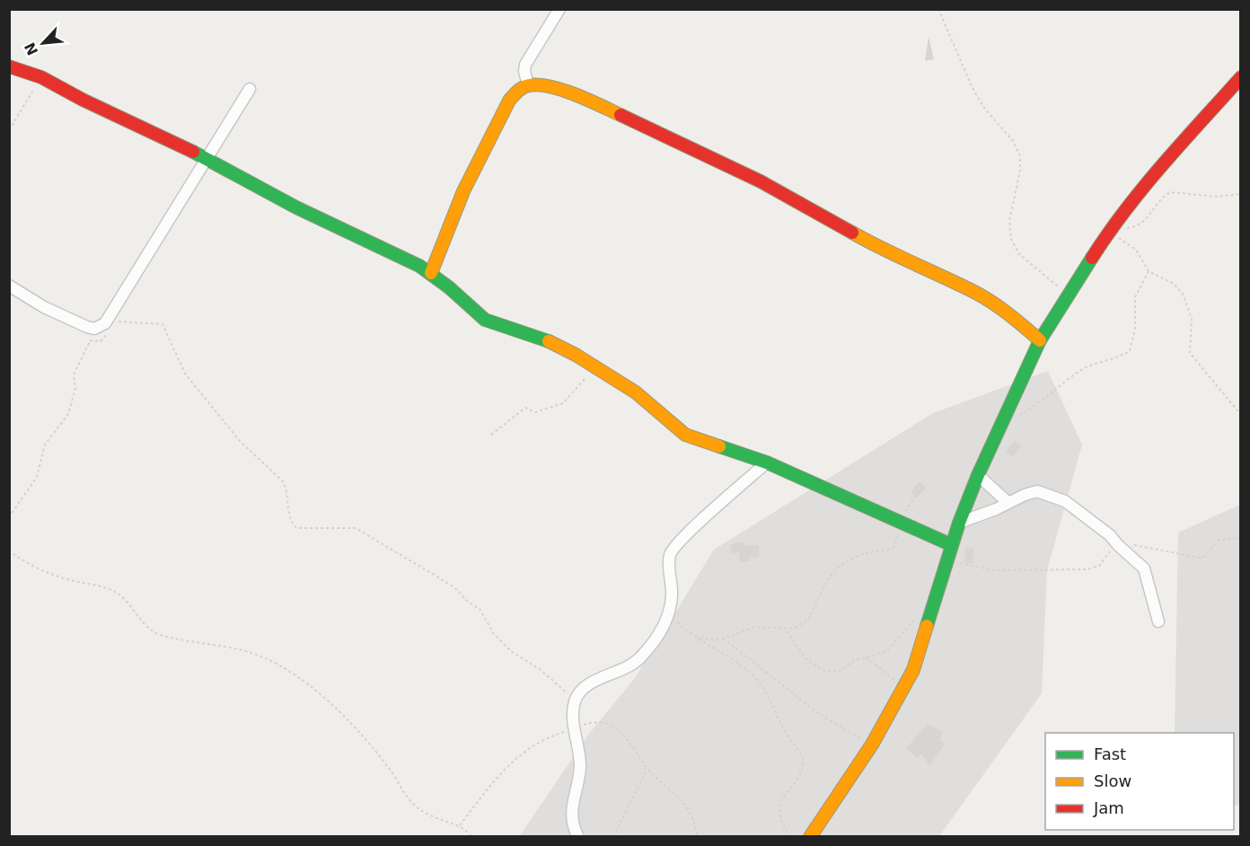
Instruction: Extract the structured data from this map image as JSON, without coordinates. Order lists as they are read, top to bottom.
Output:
{
  "legend": ["Fast", "Slow", "Jam"],
  "north": "bottom left"
}
